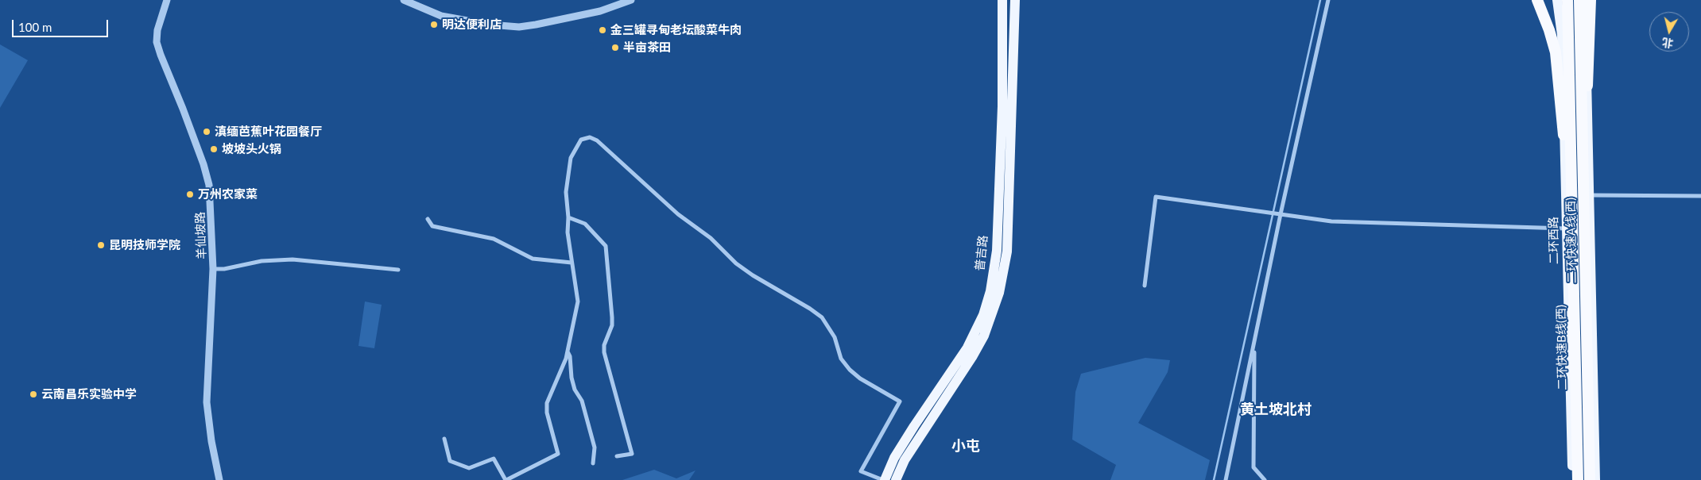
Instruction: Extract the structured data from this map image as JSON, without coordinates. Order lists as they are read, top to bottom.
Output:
{
  "streets": {
    "highway": ["二环快速A线(西)", "二环快速B线(西)"],
    "main road": ["二环西路", "普吉路"],
    "street": ["羊仙坡路"]
  },
  "crossings": [
    ["二环西路", "二环快速B线(西)"]
  ],
  "districts": ["黄土坡北村", "小屯"],
  "places": [
    "明达便利店",
    "金三罐寻甸老坛酸菜牛肉",
    "半亩茶田",
    "滇缅芭蕉叶花园餐厅",
    "坡坡头火锅",
    "万州农家菜",
    "昆明技师学院",
    "云南昌乐实验中学"
  ],
  "scale_bar": "100 m",
  "north": "bottom"
}
